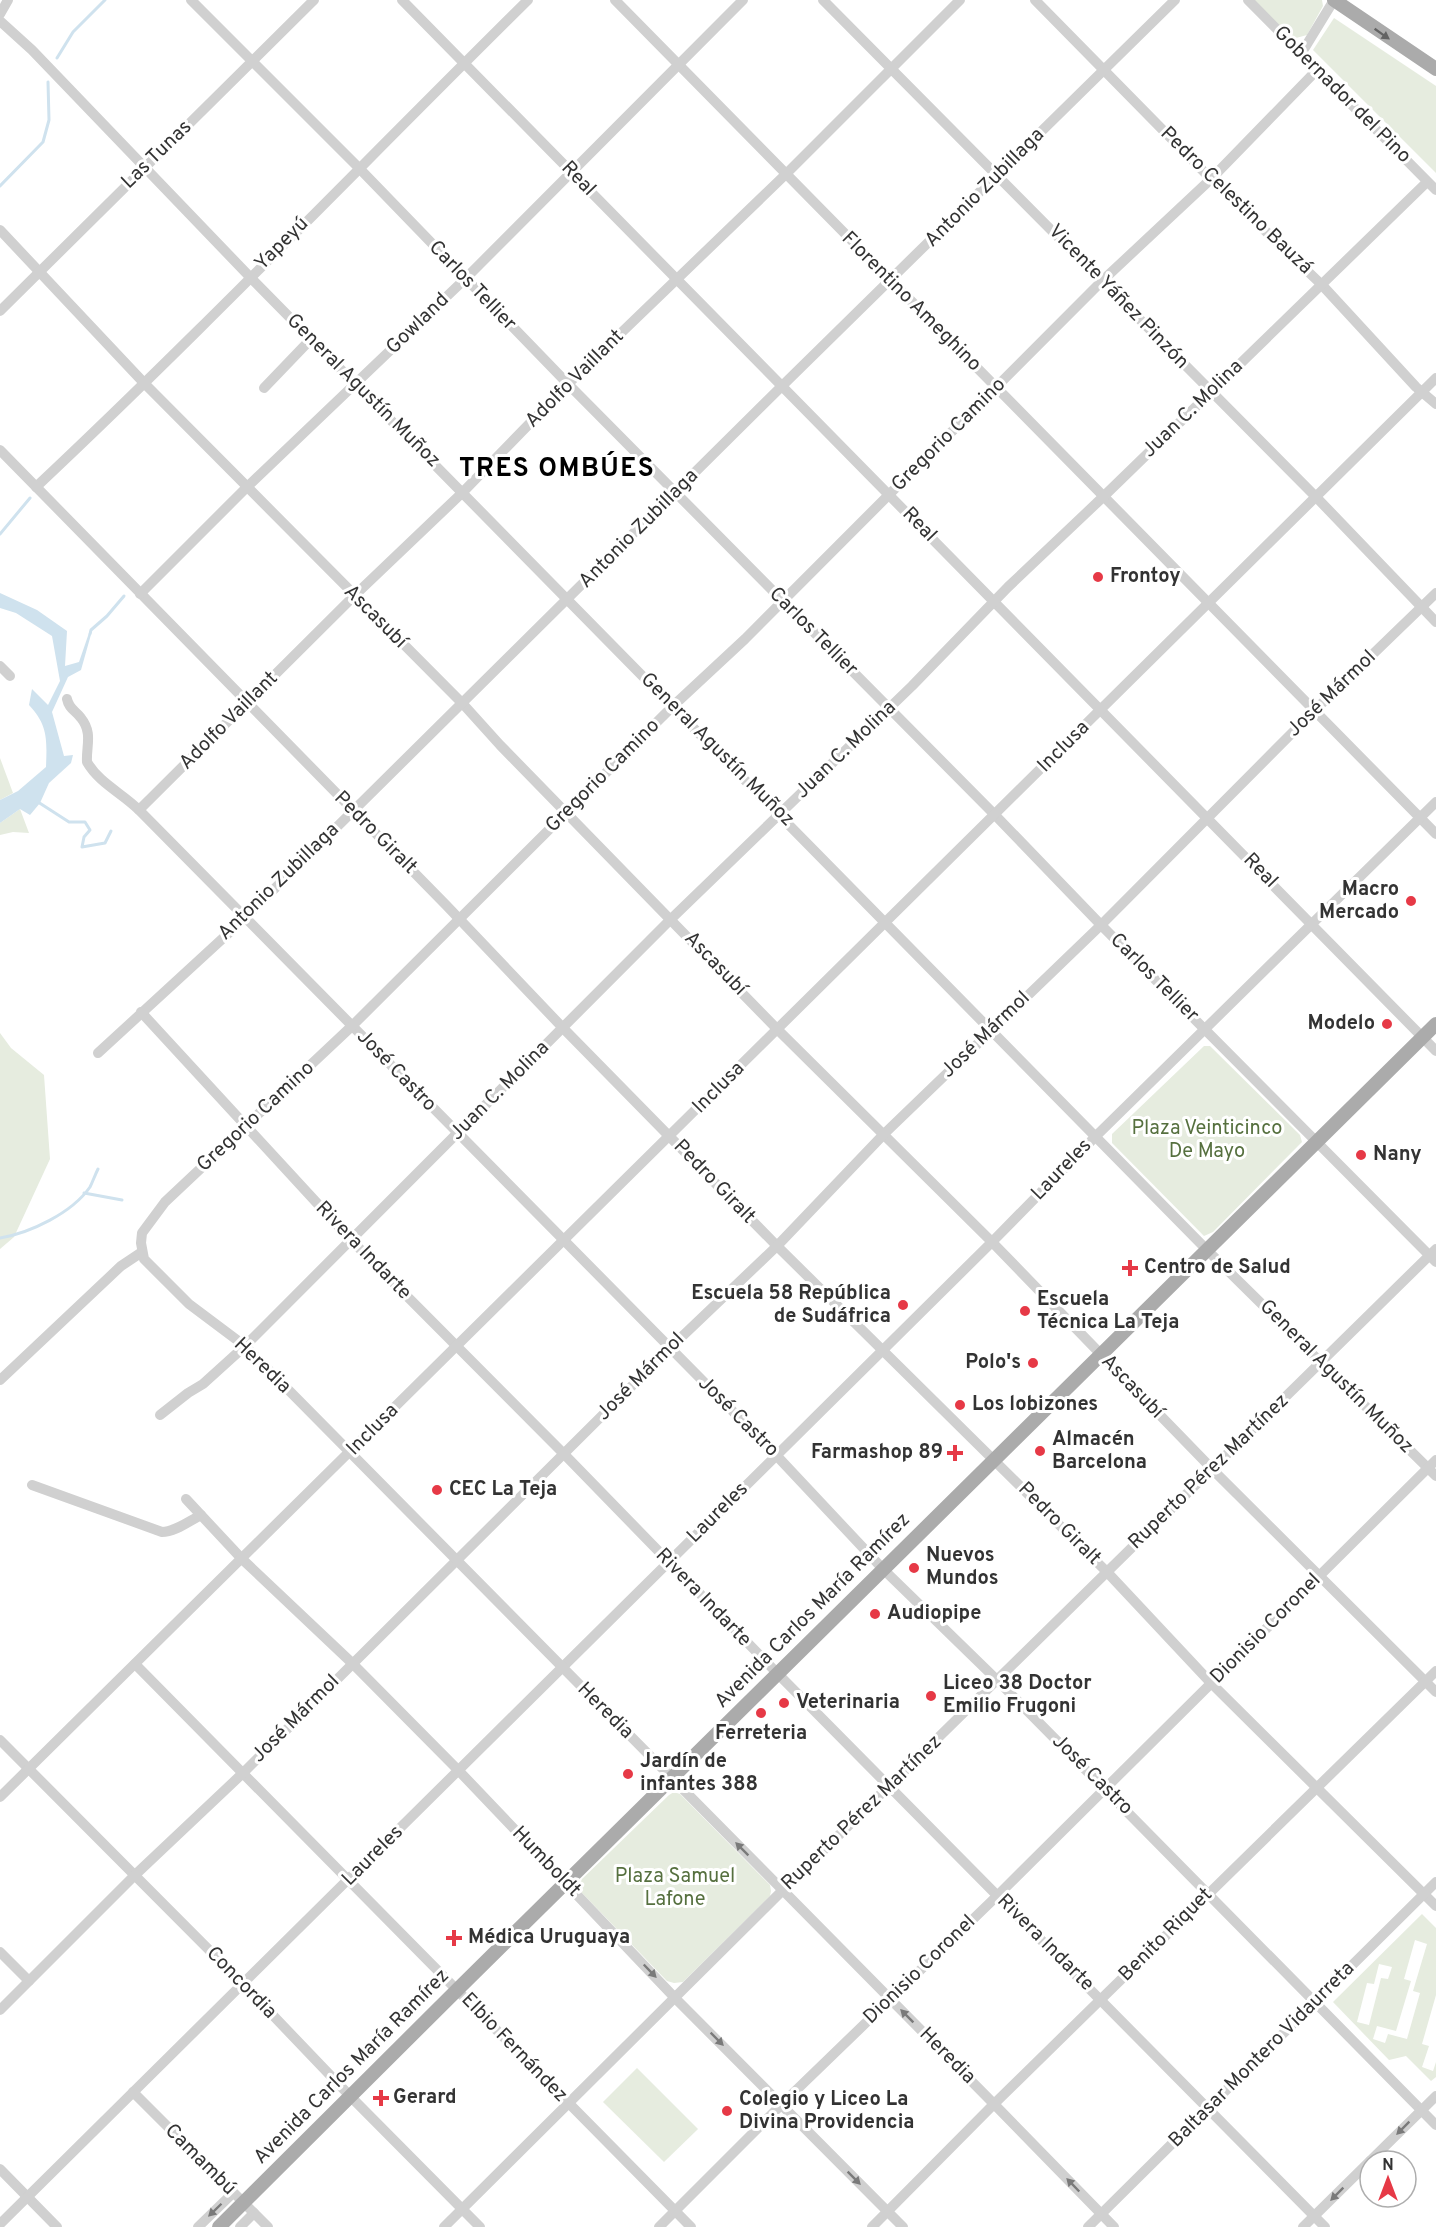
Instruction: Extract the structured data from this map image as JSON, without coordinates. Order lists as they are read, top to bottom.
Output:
{
  "streets": {
    "main road": ["Avenida Carlos María Ramírez"],
    "street": [
      "Gobernador del Pino",
      "Las Tunas",
      "Real",
      "Antonio Zubillaga",
      "Pedro Celestino Bauzá",
      "Yapeyú",
      "Carlos Tellier",
      "Vicente Yáñez Pinzón",
      "Florentino Ameghino",
      "Gowland",
      "Adolfo Vaillant",
      "General Agustín Muñoz",
      "Juan C. Molina",
      "Gregorio Camino",
      "Ascasubí",
      "José Mármol",
      "Inclusa",
      "Pedro Giralt",
      "José Castro",
      "Laureles",
      "Rivera Indarte",
      "Heredia",
      "Ruperto Pérez Martínez",
      "Dionisio Coronel",
      "Humboldt",
      "Benito Riquet",
      "Concordia",
      "Elbio Fernández",
      "Baltasar Montero Vidaurreta",
      "Camambú"
    ]
  },
  "crossings": [
    ["Gobernador del Pino", "Juan C. Molina"],
    ["Gobernador del Pino", "Gregorio Camino"],
    ["Las Tunas", "Carlos Tellier"],
    ["Las Tunas", "General Agustín Muñoz"],
    ["Las Tunas", "Ascasubí"],
    ["Real", "Antonio Zubillaga"],
    ["Real", "Yapeyú"],
    ["Real", "Gowland"],
    ["Real", "Adolfo Vaillant"],
    ["Real", "Juan C. Molina"],
    ["Real", "Gregorio Camino"],
    ["Real", "José Mármol"],
    ["Real", "Inclusa"],
    ["Real", "Laureles"],
    ["Real", "Avenida Carlos María Ramírez"],
    ["Antonio Zubillaga", "Pedro Celestino Bauzá"],
    ["Antonio Zubillaga", "Carlos Tellier"],
    ["Antonio Zubillaga", "Vicente Yáñez Pinzón"],
    ["Antonio Zubillaga", "Florentino Ameghino"],
    ["Antonio Zubillaga", "General Agustín Muñoz"],
    ["Antonio Zubillaga", "Ascasubí"],
    ["Antonio Zubillaga", "Pedro Giralt"],
    ["Antonio Zubillaga", "José Castro"],
    ["Antonio Zubillaga", "Rivera Indarte"],
    ["Pedro Celestino Bauzá", "Juan C. Molina"],
    ["Pedro Celestino Bauzá", "Gregorio Camino"],
    ["Pedro Celestino Bauzá", "Inclusa"],
    ["Yapeyú", "Carlos Tellier"],
    ["Yapeyú", "General Agustín Muñoz"],
    ["Yapeyú", "Ascasubí"],
    ["Yapeyú", "Pedro Giralt"],
    ["Carlos Tellier", "Gowland"],
    ["Carlos Tellier", "Adolfo Vaillant"],
    ["Carlos Tellier", "Juan C. Molina"],
    ["Carlos Tellier", "Gregorio Camino"],
    ["Carlos Tellier", "José Mármol"],
    ["Carlos Tellier", "Inclusa"],
    ["Carlos Tellier", "Laureles"],
    ["Carlos Tellier", "Ruperto Pérez Martínez"],
    ["Carlos Tellier", "Avenida Carlos María Ramírez"],
    ["Vicente Yáñez Pinzón", "Adolfo Vaillant"],
    ["Vicente Yáñez Pinzón", "Juan C. Molina"],
    ["Vicente Yáñez Pinzón", "Gregorio Camino"],
    ["Vicente Yáñez Pinzón", "José Mármol"],
    ["Vicente Yáñez Pinzón", "Inclusa"],
    ["Florentino Ameghino", "Gowland"],
    ["Florentino Ameghino", "Adolfo Vaillant"],
    ["Florentino Ameghino", "Juan C. Molina"],
    ["Florentino Ameghino", "Gregorio Camino"],
    ["Florentino Ameghino", "José Mármol"],
    ["Florentino Ameghino", "Inclusa"],
    ["Florentino Ameghino", "Laureles"],
    ["Gowland", "General Agustín Muñoz"],
    ["Gowland", "Ascasubí"],
    ["Gowland", "Pedro Giralt"],
    ["Adolfo Vaillant", "General Agustín Muñoz"],
    ["Adolfo Vaillant", "Ascasubí"],
    ["Adolfo Vaillant", "Pedro Giralt"],
    ["Adolfo Vaillant", "José Castro"],
    ["General Agustín Muñoz", "Juan C. Molina"],
    ["General Agustín Muñoz", "Gregorio Camino"],
    ["General Agustín Muñoz", "José Mármol"],
    ["General Agustín Muñoz", "Inclusa"],
    ["General Agustín Muñoz", "Laureles"],
    ["General Agustín Muñoz", "Ruperto Pérez Martínez"],
    ["General Agustín Muñoz", "Avenida Carlos María Ramírez"],
    ["General Agustín Muñoz", "Dionisio Coronel"],
    ["Juan C. Molina", "Ascasubí"],
    ["Juan C. Molina", "Pedro Giralt"],
    ["Juan C. Molina", "José Castro"],
    ["Juan C. Molina", "Rivera Indarte"],
    ["Juan C. Molina", "Heredia"],
    ["Gregorio Camino", "Ascasubí"],
    ["Gregorio Camino", "Pedro Giralt"],
    ["Gregorio Camino", "José Castro"],
    ["Gregorio Camino", "Rivera Indarte"],
    ["Gregorio Camino", "Heredia"],
    ["Ascasubí", "José Mármol"],
    ["Ascasubí", "Inclusa"],
    ["Ascasubí", "Laureles"],
    ["Ascasubí", "Ruperto Pérez Martínez"],
    ["Ascasubí", "Avenida Carlos María Ramírez"],
    ["Ascasubí", "Dionisio Coronel"],
    ["Ascasubí", "Benito Riquet"],
    ["José Mármol", "Pedro Giralt"],
    ["José Mármol", "José Castro"],
    ["José Mármol", "Rivera Indarte"],
    ["José Mármol", "Heredia"],
    ["José Mármol", "Humboldt"],
    ["José Mármol", "Concordia"],
    ["José Mármol", "Elbio Fernández"],
    ["Inclusa", "Pedro Giralt"],
    ["Inclusa", "José Castro"],
    ["Inclusa", "Rivera Indarte"],
    ["Inclusa", "Heredia"],
    ["Inclusa", "Humboldt"],
    ["Inclusa", "Concordia"],
    ["Inclusa", "Elbio Fernández"],
    ["Pedro Giralt", "Laureles"],
    ["Pedro Giralt", "Ruperto Pérez Martínez"],
    ["Pedro Giralt", "Avenida Carlos María Ramírez"],
    ["Pedro Giralt", "Dionisio Coronel"],
    ["Pedro Giralt", "Benito Riquet"],
    ["Pedro Giralt", "Baltasar Montero Vidaurreta"],
    ["José Castro", "Laureles"],
    ["José Castro", "Ruperto Pérez Martínez"],
    ["José Castro", "Avenida Carlos María Ramírez"],
    ["José Castro", "Dionisio Coronel"],
    ["José Castro", "Benito Riquet"],
    ["José Castro", "Baltasar Montero Vidaurreta"],
    ["Laureles", "Rivera Indarte"],
    ["Laureles", "Heredia"],
    ["Laureles", "Humboldt"],
    ["Laureles", "Concordia"],
    ["Laureles", "Elbio Fernández"],
    ["Laureles", "Camambú"],
    ["Rivera Indarte", "Ruperto Pérez Martínez"],
    ["Rivera Indarte", "Avenida Carlos María Ramírez"],
    ["Rivera Indarte", "Dionisio Coronel"],
    ["Rivera Indarte", "Benito Riquet"],
    ["Rivera Indarte", "Baltasar Montero Vidaurreta"],
    ["Heredia", "Ruperto Pérez Martínez"],
    ["Heredia", "Avenida Carlos María Ramírez"],
    ["Heredia", "Dionisio Coronel"],
    ["Heredia", "Benito Riquet"],
    ["Heredia", "Baltasar Montero Vidaurreta"],
    ["Ruperto Pérez Martínez", "Humboldt"],
    ["Ruperto Pérez Martínez", "Concordia"],
    ["Ruperto Pérez Martínez", "Elbio Fernández"],
    ["Avenida Carlos María Ramírez", "Humboldt"],
    ["Avenida Carlos María Ramírez", "Concordia"],
    ["Avenida Carlos María Ramírez", "Elbio Fernández"],
    ["Avenida Carlos María Ramírez", "Camambú"],
    ["Dionisio Coronel", "Humboldt"],
    ["Dionisio Coronel", "Elbio Fernández"],
    ["Humboldt", "Benito Riquet"]
  ],
  "one_way": ["Humboldt"],
  "districts": ["TRES OMBÚES"],
  "parks": ["Plaza Veinticinco De Mayo", "Plaza Samuel Lafone"],
  "places": {
    "other": [
      "Frontoy",
      "Macro Mercado",
      "Modelo",
      "Nany",
      "Escuela 58 República de Sudáfrica",
      "Escuela Técnica La Teja",
      "Polo's",
      "Los lobizones",
      "Almacén Barcelona",
      "CEC La Teja",
      "Nuevos Mundos",
      "Audiopipe",
      "Liceo 38 Doctor Emilio Frugoni",
      "Veterinaria",
      "Ferreteria",
      "Jardín de infantes 388",
      "Colegio y Liceo La Divina Providencia"
    ],
    "health": [
      "Centro de Salud",
      "Farmashop 89",
      "Médica Uruguaya",
      "Gerard"
    ]
  },
  "north": "top"
}
